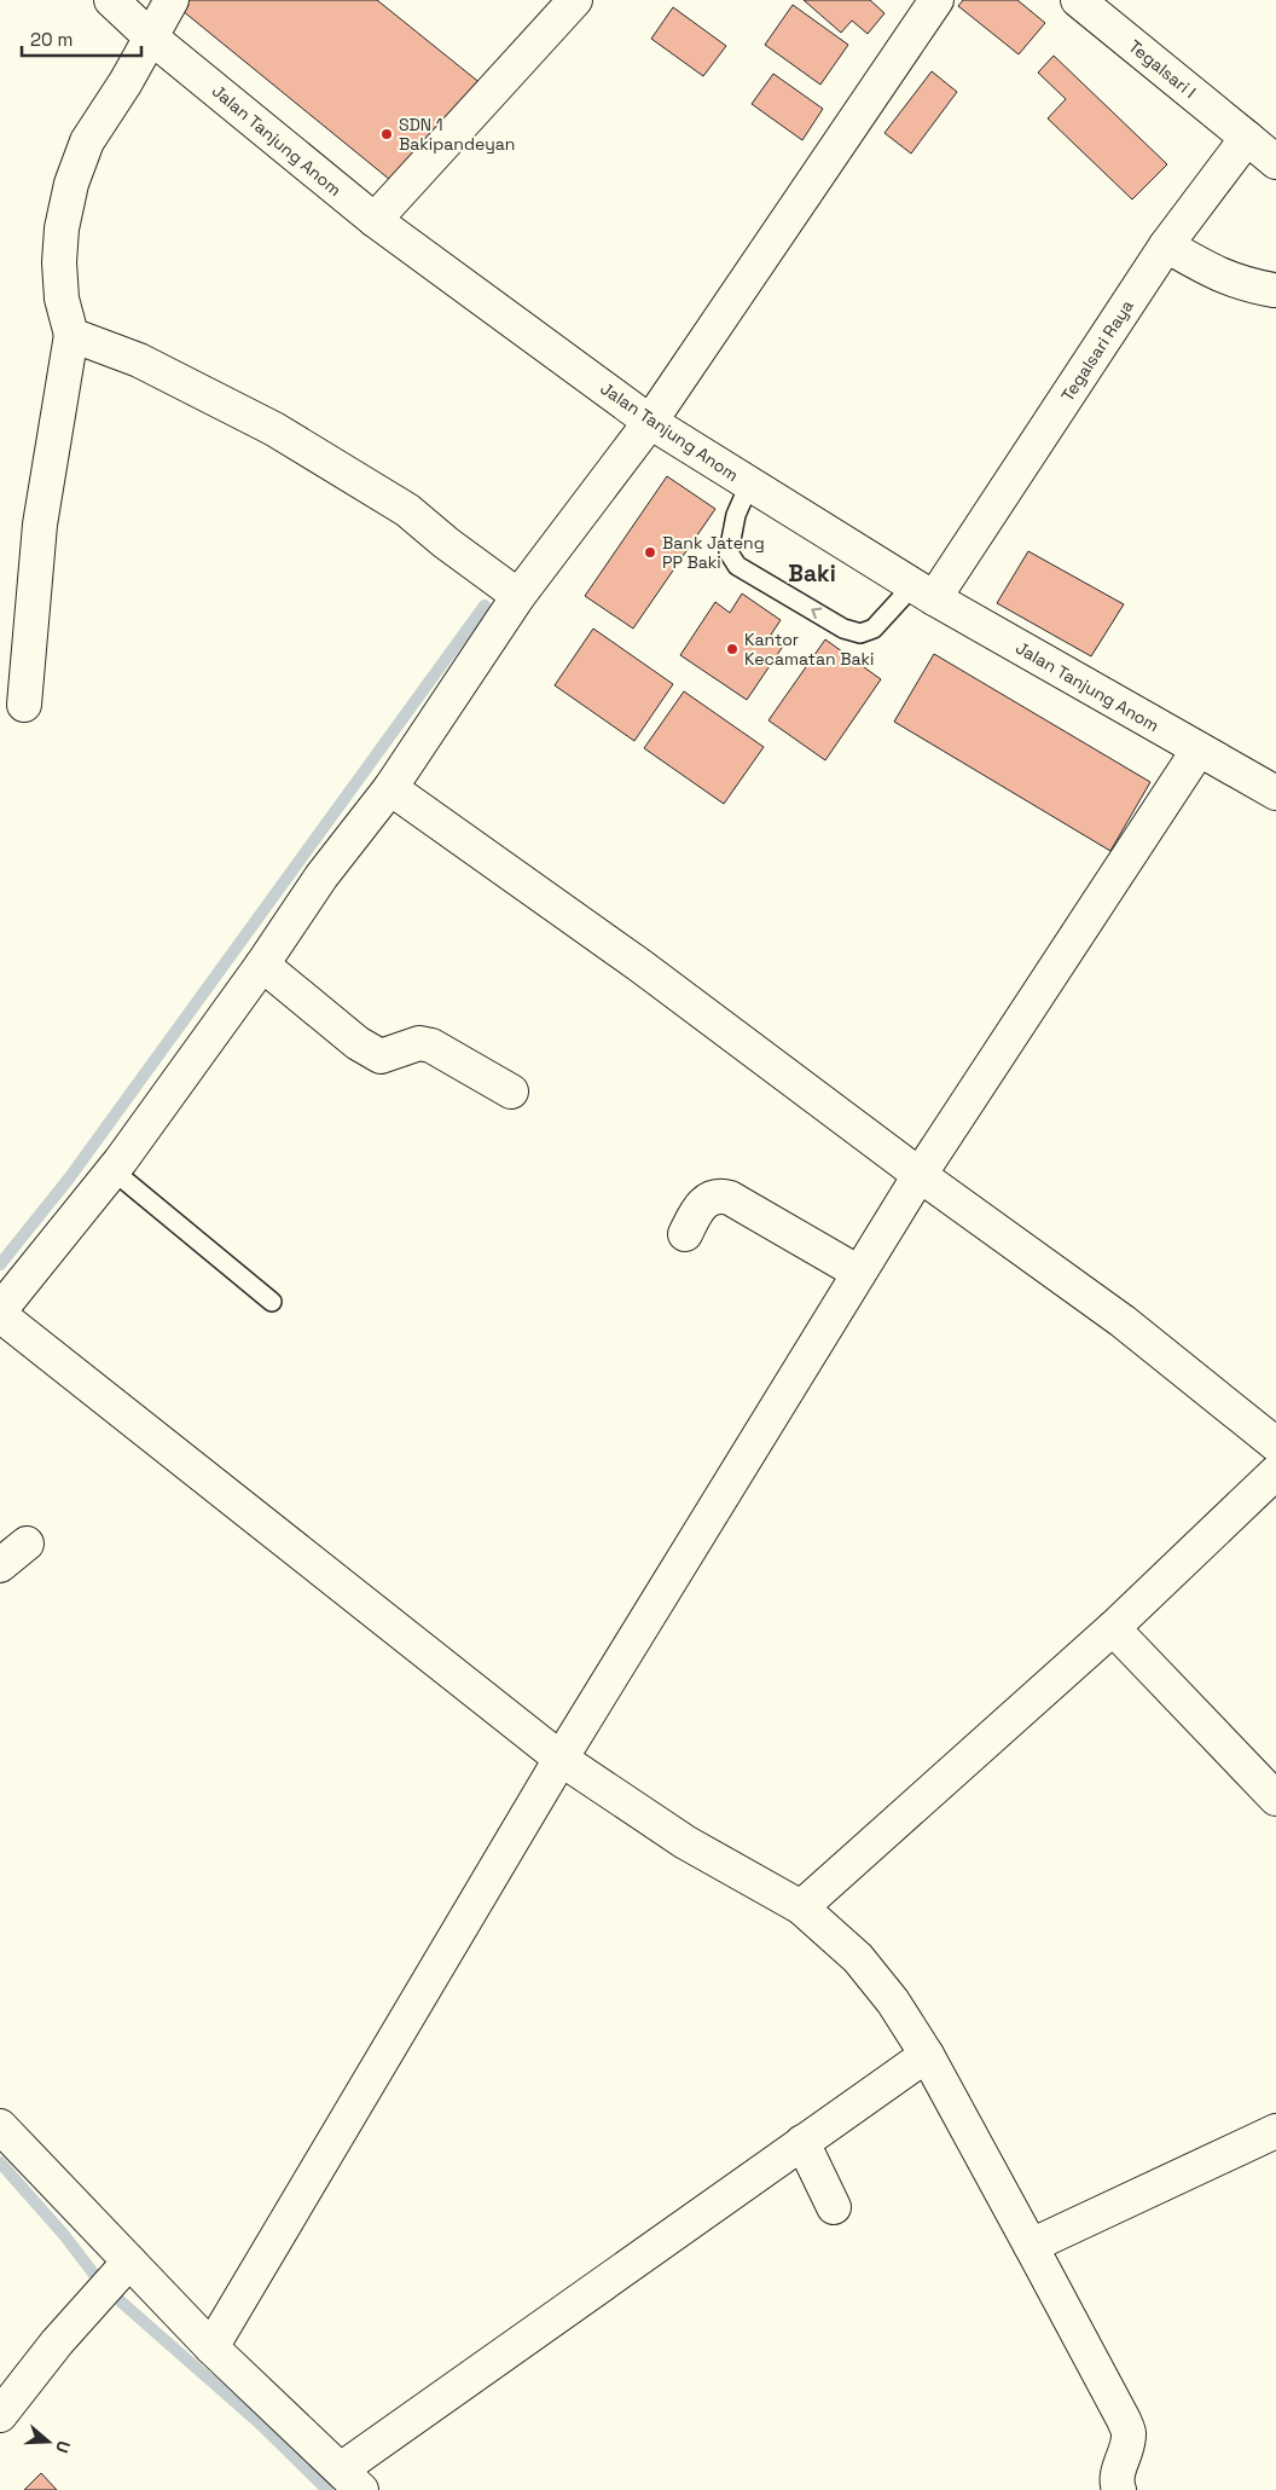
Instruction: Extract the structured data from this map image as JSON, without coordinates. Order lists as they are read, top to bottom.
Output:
{
  "streets": {
    "street": ["Tegalsari I", "Jalan Tanjung Anom", "Tegalsari Raya"]
  },
  "crossings": [
    ["Tegalsari I", "Tegalsari Raya"],
    ["Jalan Tanjung Anom", "Tegalsari Raya"]
  ],
  "districts": ["Baki"],
  "places": ["SDN 1 Bakipandeyan", "Bank Jateng PP Baki", "Kantor Kecamatan Baki"],
  "scale_bar": "20 m",
  "north": "right"
}
